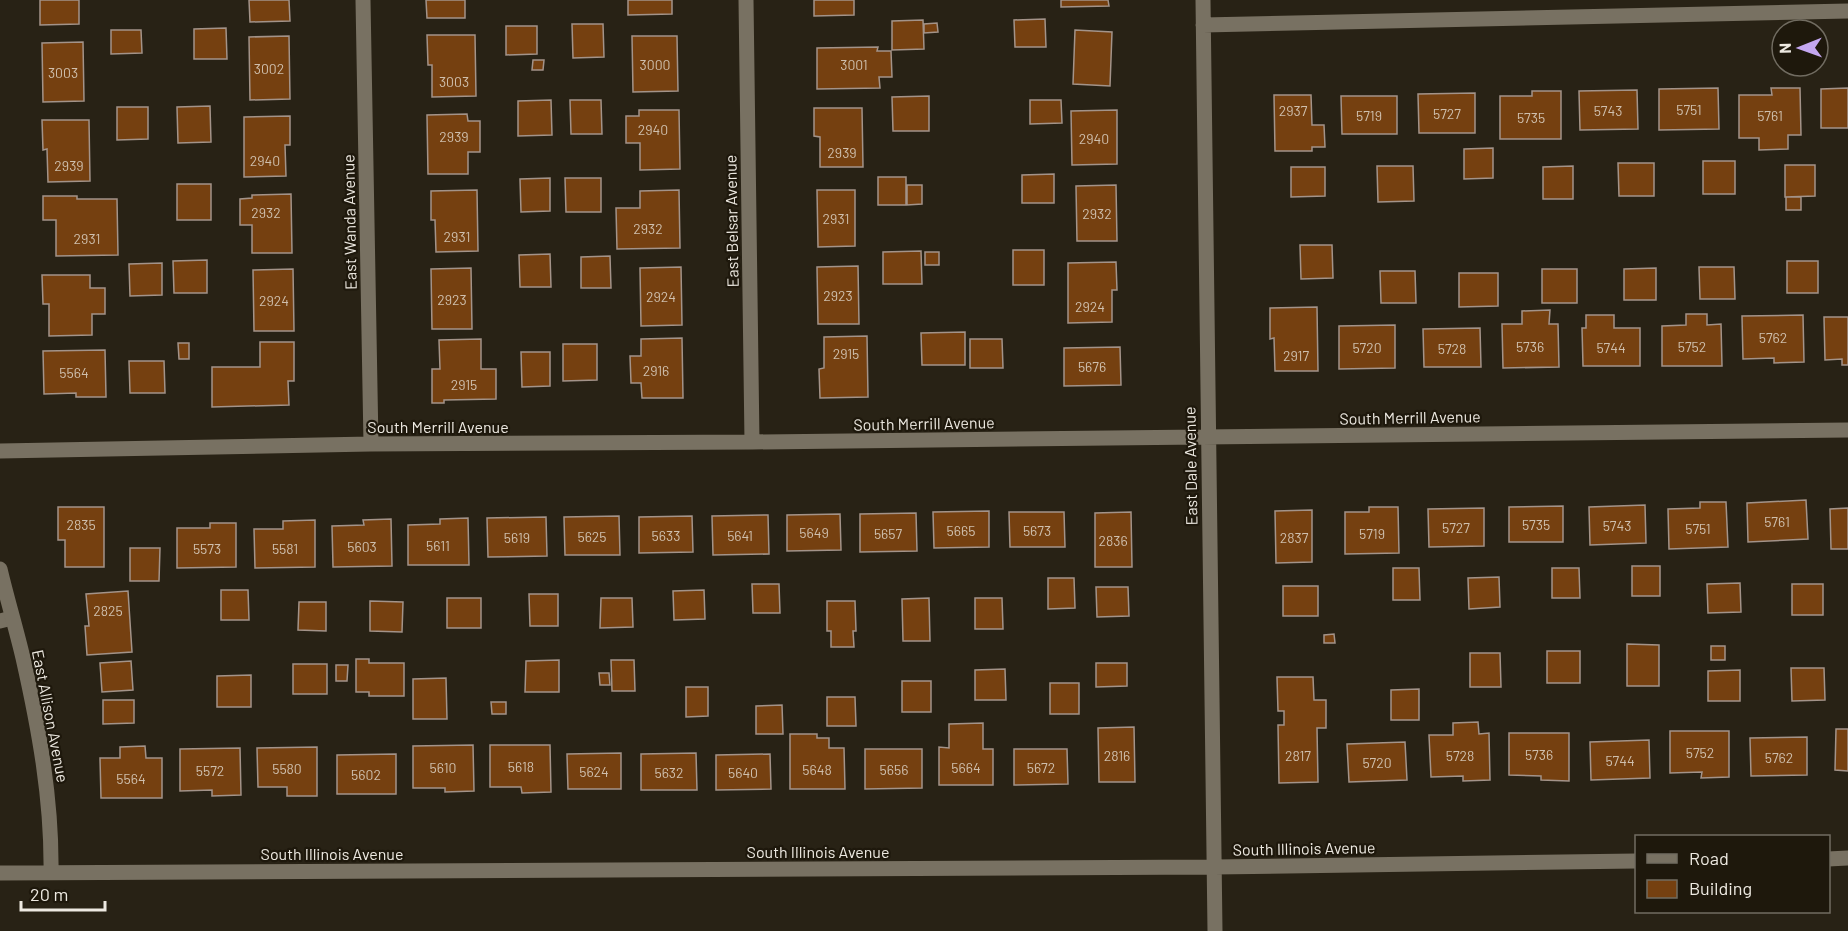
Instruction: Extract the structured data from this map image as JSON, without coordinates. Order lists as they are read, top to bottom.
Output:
{
  "streets": {
    "street": [
      "East Belsar Avenue",
      "East Wanda Avenue",
      "South Merrill Avenue",
      "East Dale Avenue",
      "East Allison Avenue",
      "South Illinois Avenue"
    ]
  },
  "crossings": [
    ["East Belsar Avenue", "South Merrill Avenue"],
    ["East Wanda Avenue", "South Merrill Avenue"],
    ["South Merrill Avenue", "East Dale Avenue"],
    ["East Dale Avenue", "South Illinois Avenue"],
    ["East Allison Avenue", "South Illinois Avenue"]
  ],
  "house_numbers": [
    "3000",
    "3001",
    "3002",
    "3003",
    "3003",
    "5751",
    "2937",
    "5743",
    "5727",
    "5719",
    "5761",
    "5735",
    "2940",
    "2939",
    "2940",
    "2939",
    "2940",
    "2939",
    "2932",
    "2932",
    "2931",
    "2932",
    "2931",
    "2931",
    "2923",
    "2924",
    "2923",
    "2924",
    "2924",
    "5762",
    "5736",
    "5752",
    "5720",
    "5744",
    "5728",
    "2915",
    "2917",
    "5676",
    "2916",
    "5564",
    "2915",
    "5761",
    "2835",
    "5735",
    "5743",
    "5727",
    "5751",
    "5665",
    "5673",
    "5649",
    "5657",
    "5719",
    "5633",
    "5641",
    "5625",
    "5619",
    "2837",
    "2836",
    "5611",
    "5603",
    "5573",
    "5581",
    "2825",
    "5752",
    "5736",
    "2816",
    "2817",
    "5728",
    "5762",
    "5744",
    "5720",
    "5618",
    "5610",
    "5664",
    "5672",
    "5580",
    "5648",
    "5656",
    "5572",
    "5624",
    "5632",
    "5640",
    "5602",
    "5564"
  ],
  "legend": ["Road", "Building"],
  "scale_bar": "20 m",
  "north": "left"
}
